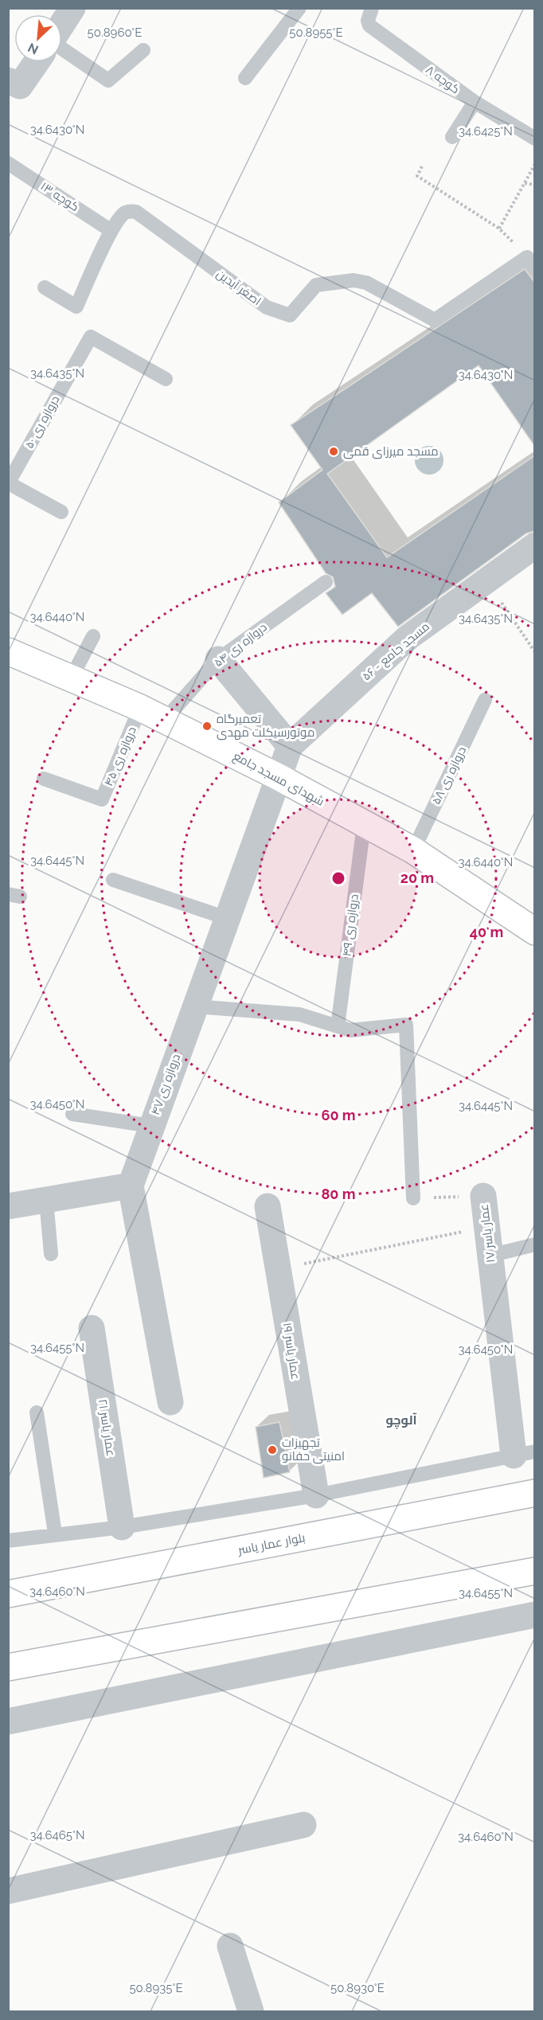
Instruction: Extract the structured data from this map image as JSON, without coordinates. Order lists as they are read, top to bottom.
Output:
{
  "streets": {
    "main road": ["شهدای مسجد جامع", "بلوار عمار یاسر"],
    "street": [
      "۵۶ - مسجد جامع",
      "دروازه ری ۴۷",
      "عمار یاسر ۱۷",
      "عمار یاسر ۱۹",
      "عمار یاسر ۲۱"
    ],
    "lane": [
      "کوچه ۸",
      "کوچه ۱۳",
      "اصغر آیدین",
      "دروازه ری ۵۰",
      "دروازه ری ۵۴",
      "دروازه ری ۴۵",
      "دروازه ری ۵۸",
      "دروازه ری ۴۹"
    ]
  },
  "crossings": [
    ["کوچه ۱۳", "اصغر آیدین"],
    ["دروازه ری ۵۴", "شهدای مسجد جامع"],
    ["۵۶ - مسجد جامع", "شهدای مسجد جامع"],
    ["۵۶ - مسجد جامع", "دروازه ری ۴۷"],
    ["دروازه ری ۴۵", "شهدای مسجد جامع"],
    ["دروازه ری ۵۸", "شهدای مسجد جامع"],
    ["شهدای مسجد جامع", "دروازه ری ۴۹"],
    ["شهدای مسجد جامع", "دروازه ری ۴۷"]
  ],
  "districts": ["آلوچو"],
  "places": ["مسجد میرزای قمی", "تعمیرگاه موتورسیکلت مهدی", "تجهیزات امنیتی حفانو"],
  "north": "bottom left",
  "coordinates": [
    "50.8955°E",
    "50.8960°E",
    "34.6430°N",
    "34.6425°N",
    "34.6435°N",
    "34.6440°N",
    "34.6445°N",
    "34.6450°N",
    "34.6455°N",
    "34.6460°N",
    "34.6465°N",
    "50.8935°E",
    "50.8930°E"
  ],
  "rings": [
    "20 m",
    "40 m",
    "60 m",
    "80 m"
  ]
}
